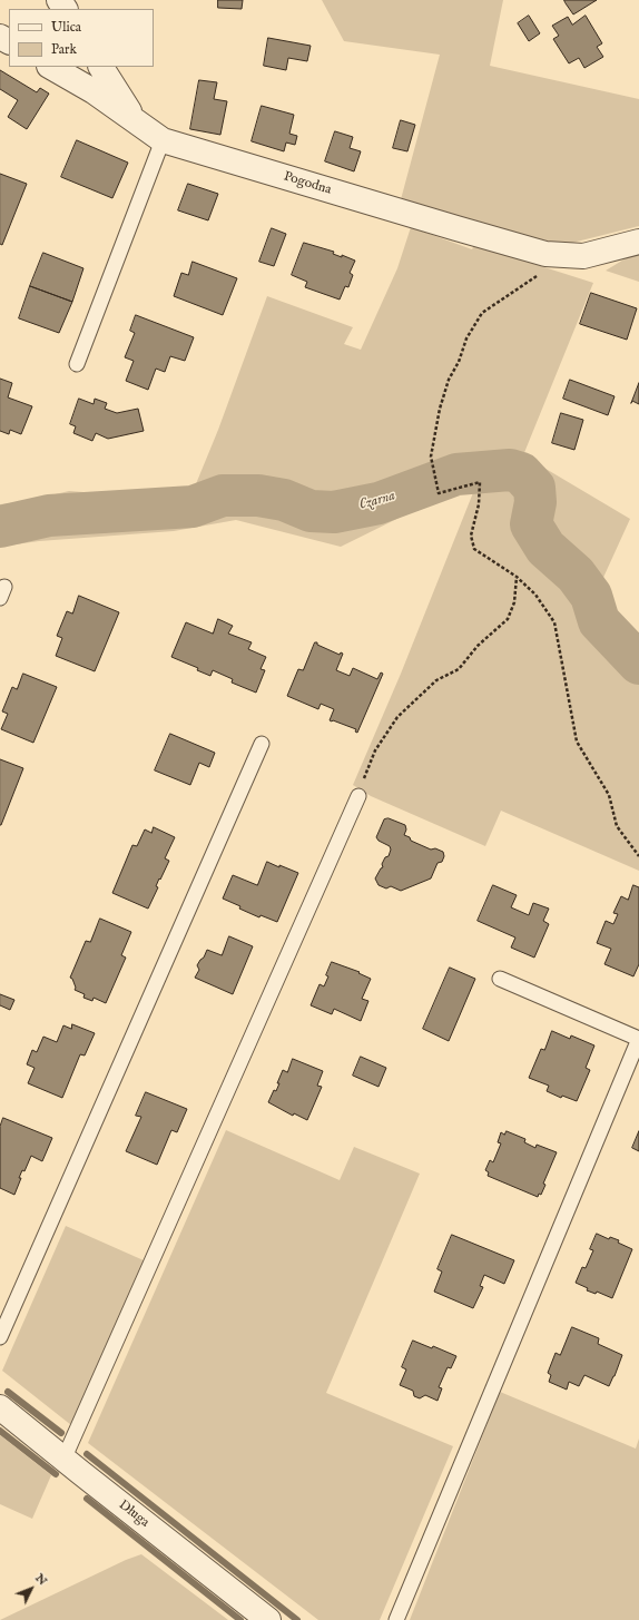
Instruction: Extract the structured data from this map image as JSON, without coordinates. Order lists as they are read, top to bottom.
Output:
{
  "streets": {
    "street": ["Pogodna", "Długa"]
  },
  "water": ["Czarna"],
  "legend": ["Ulica", "Park"],
  "north": "top right"
}
